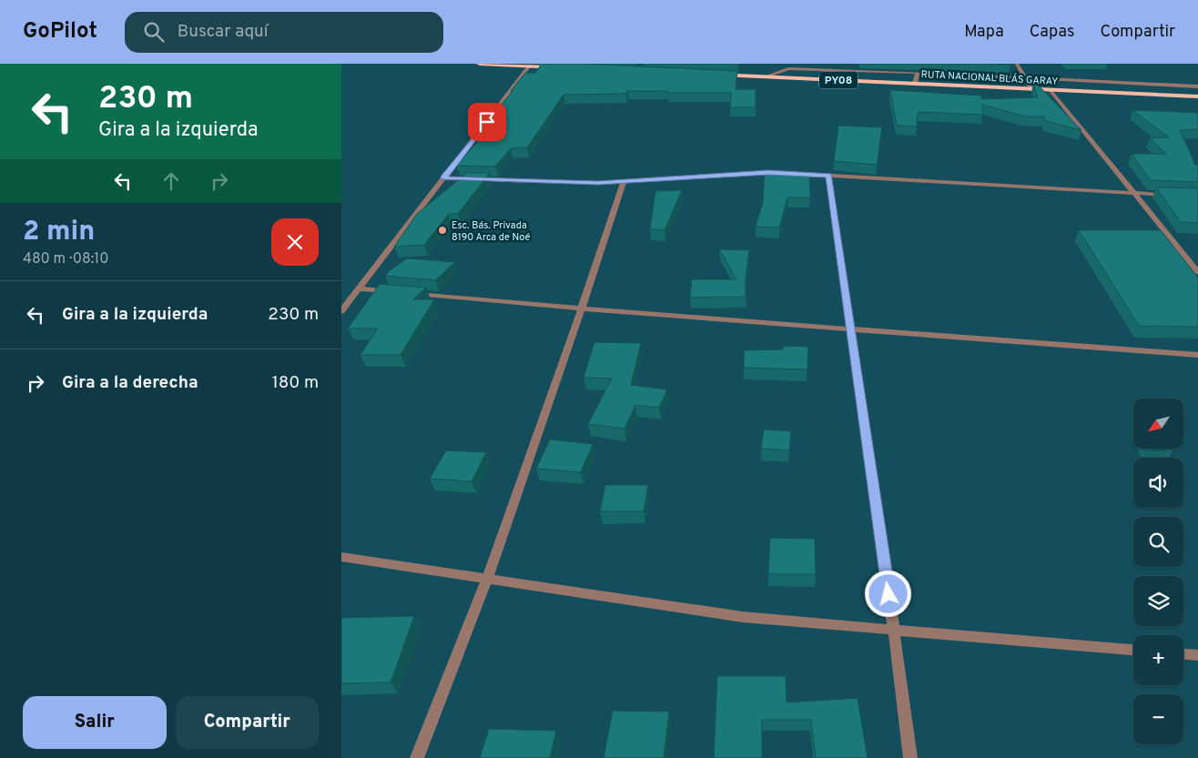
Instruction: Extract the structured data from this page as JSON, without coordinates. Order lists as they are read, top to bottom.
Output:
{
  "streets": {
    "highway": ["RUTA NACIONAL BLÁS GARAY", "PY08"]
  },
  "places": ["Esc. Bás. Privada 8190 Arca de Noé"],
  "north": "bottom left",
  "page": {
    "header": "GoPilot",
    "search": "Buscar aquí",
    "nav": ["Mapa", "Capas", "Compartir"],
    "turn": ["230 m", "Gira a la izquierda"],
    "heading": ["2 min", "480 m · 08:10"],
    "list": [
      {
        "name": "Gira a la izquierda",
        "value": "230 m"
      },
      {
        "name": "Gira a la derecha",
        "value": "180 m"
      }
    ],
    "map_buttons": ["+", "−"],
    "buttons": ["Salir", "Compartir"]
  }
}
